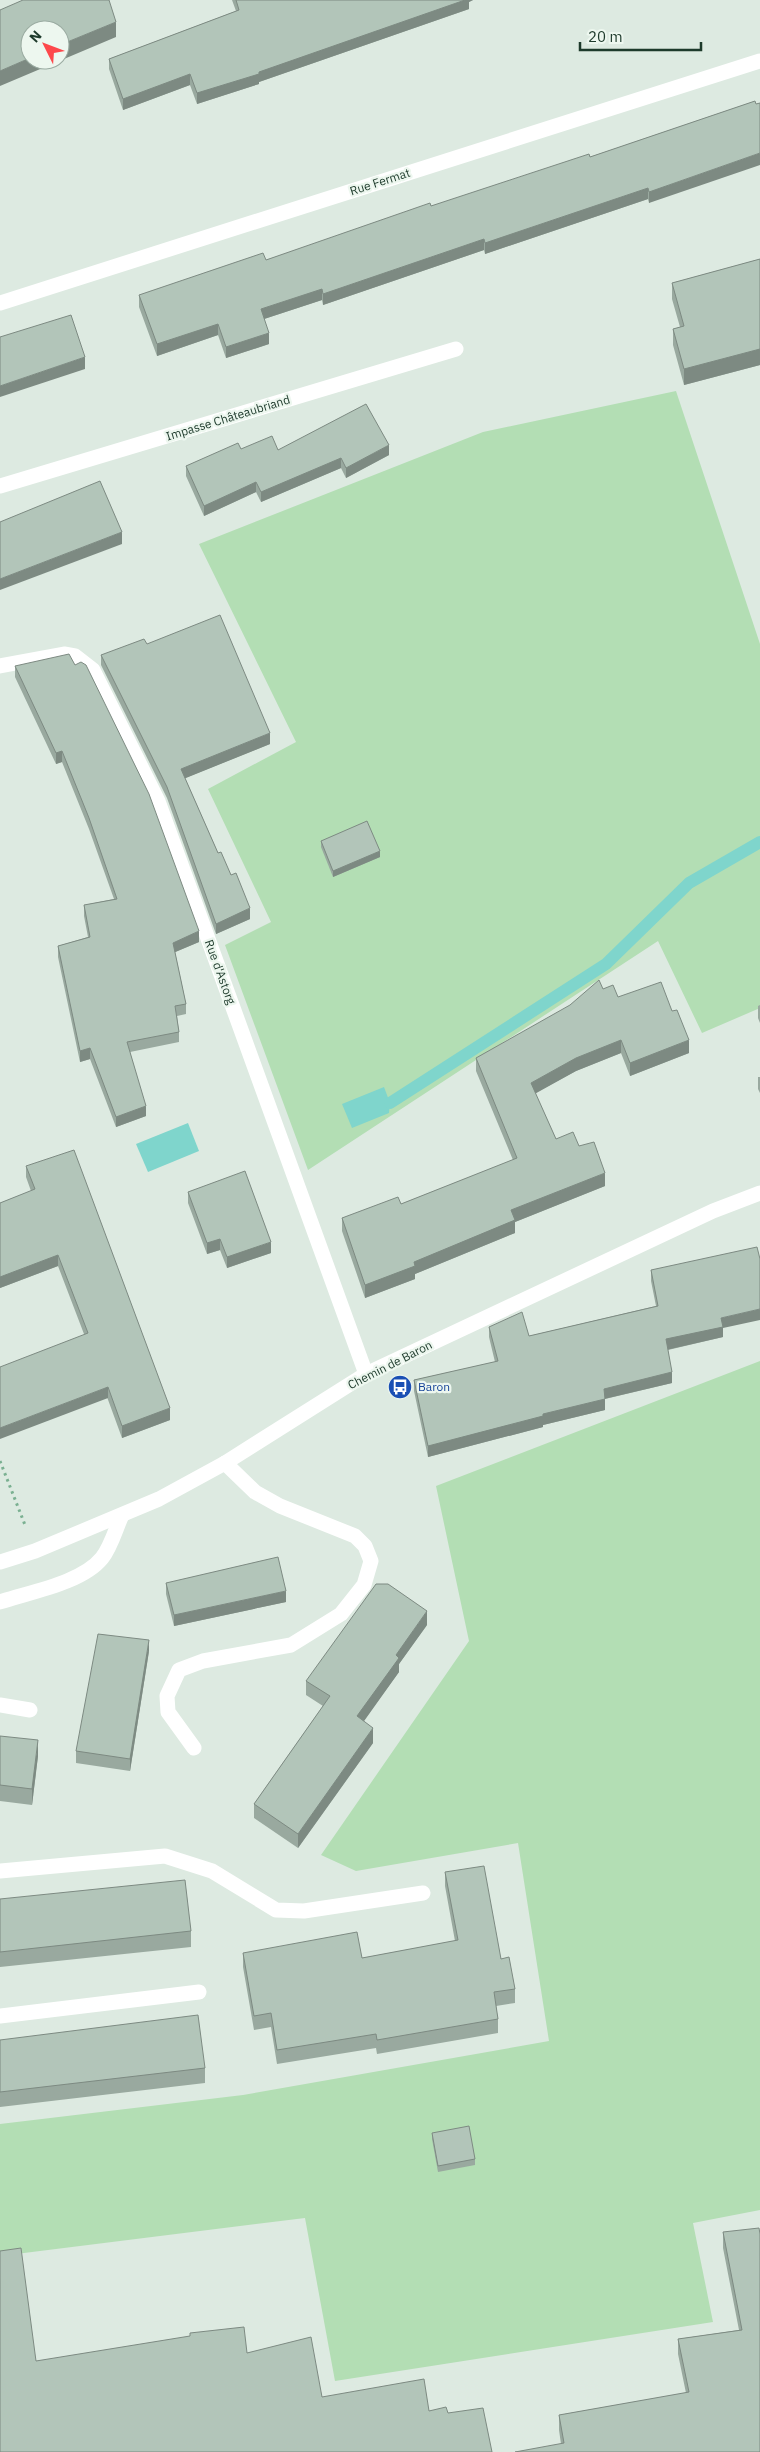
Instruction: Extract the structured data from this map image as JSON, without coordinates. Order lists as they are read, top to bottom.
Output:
{
  "streets": {
    "street": [
      "Rue Fermat",
      "Impasse Châteaubriand",
      "Rue d'Astorg",
      "Chemin de Baron"
    ]
  },
  "crossings": [
    ["Rue d'Astorg", "Chemin de Baron"]
  ],
  "places": {
    "bus stop": ["Baron"]
  },
  "scale_bar": "20 m",
  "north": "top left"
}
